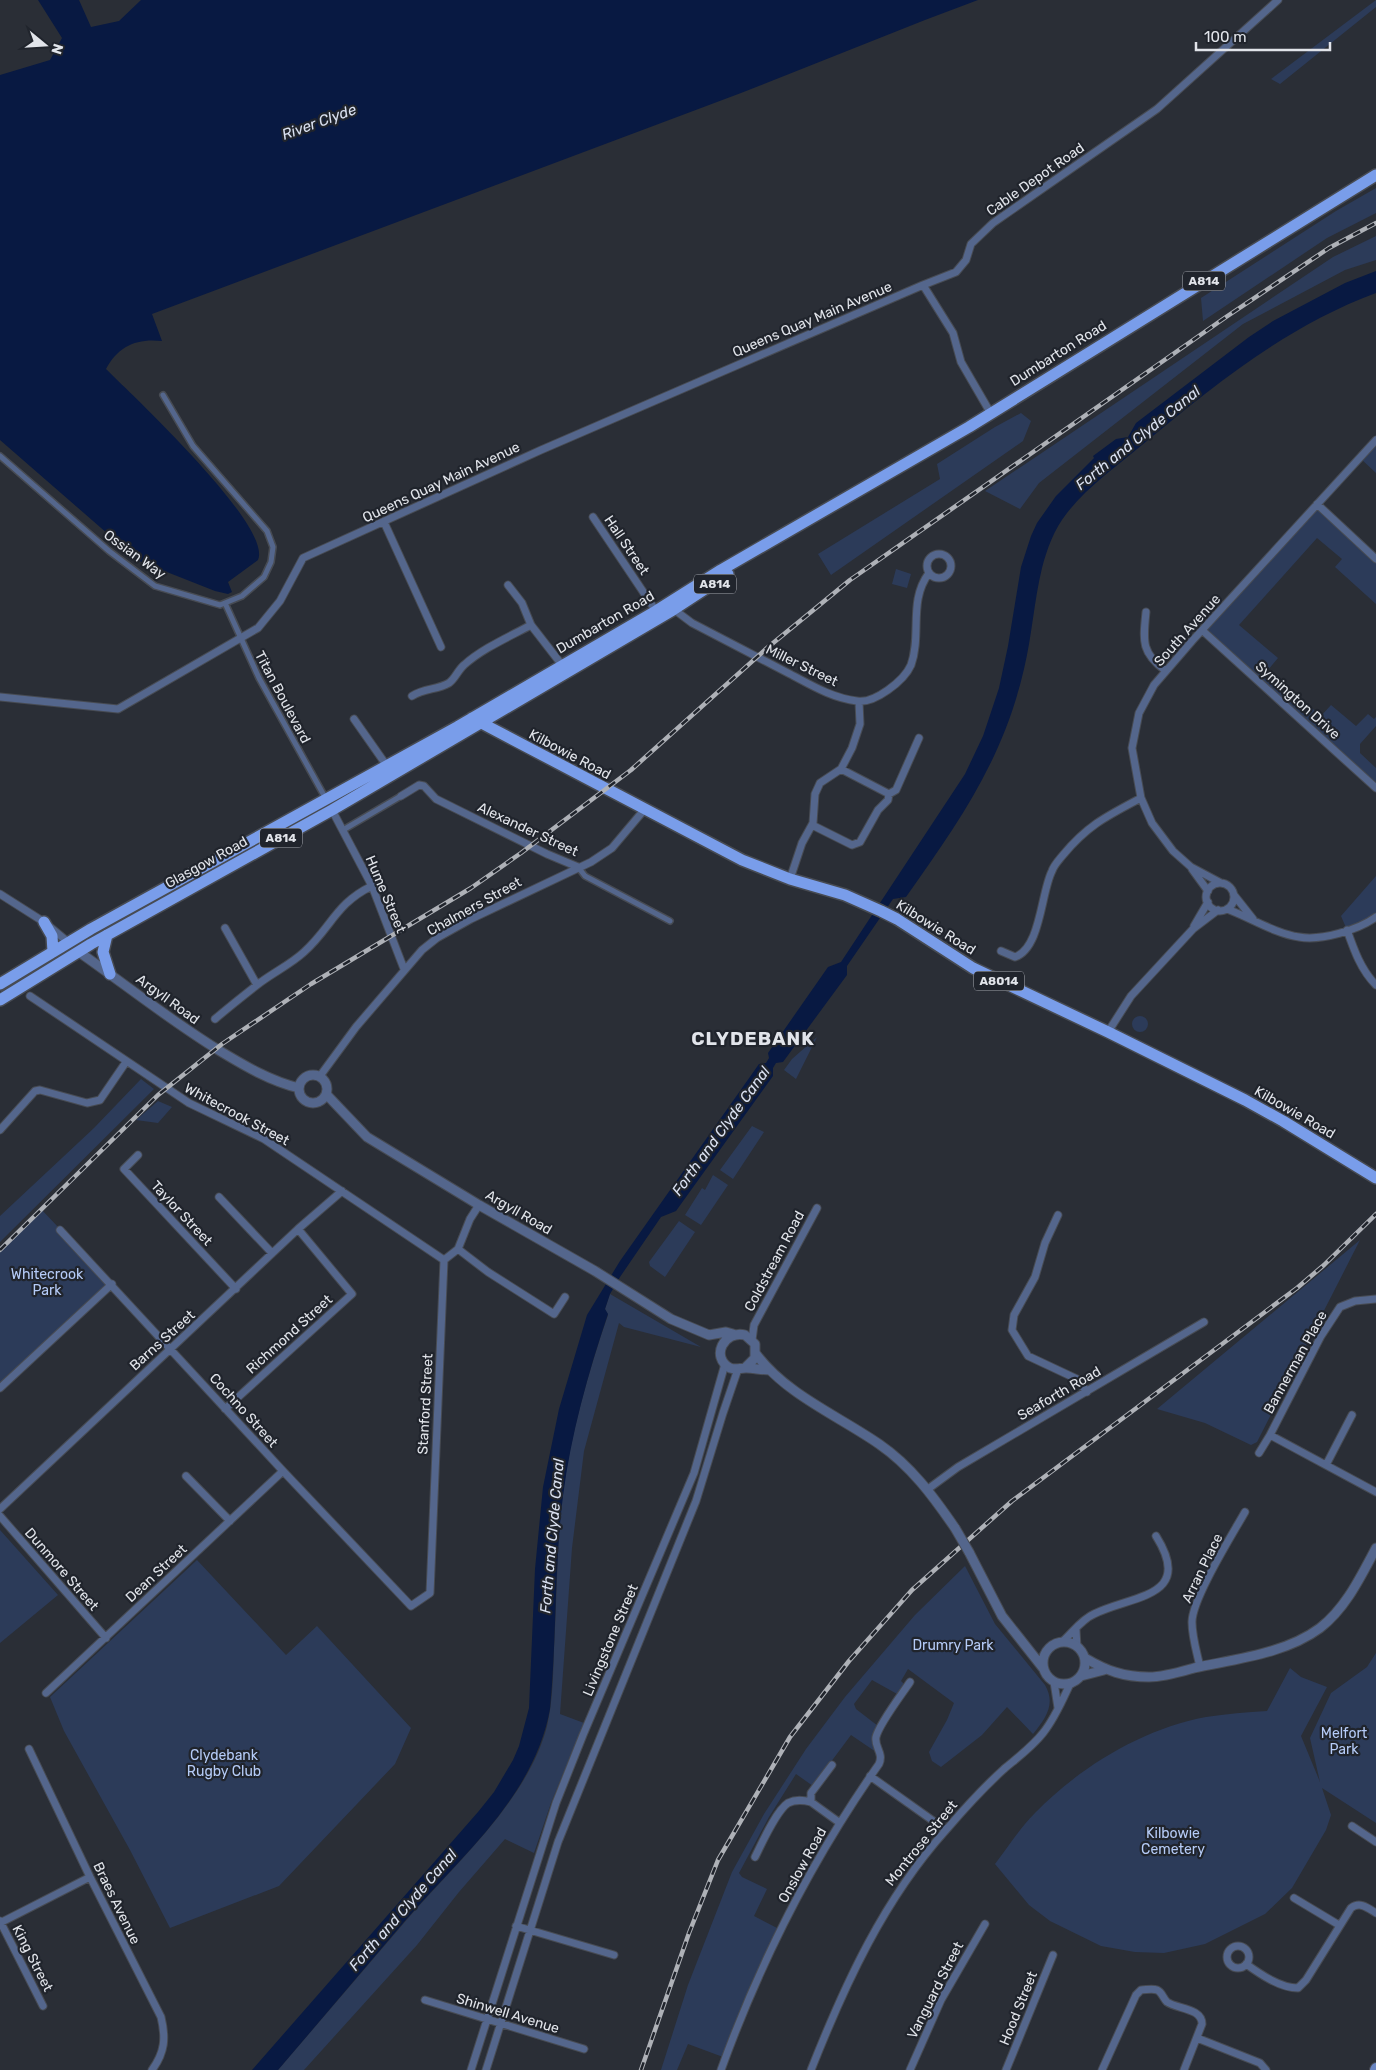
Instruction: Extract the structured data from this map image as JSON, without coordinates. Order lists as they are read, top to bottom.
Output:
{
  "streets": {
    "main road": [
      "A814",
      "Dumbarton Road",
      "Kilbowie Road",
      "Glasgow Road",
      "A8014"
    ],
    "street": [
      "Cable Depot Road",
      "Queens Quay Main Avenue",
      "Hall Street",
      "Ossian Way",
      "South Avenue",
      "Miller Street",
      "Titan Boulevard",
      "Symington Drive",
      "Alexander Street",
      "Hume Street",
      "Chalmers Street",
      "Argyll Road",
      "Whitecrook Street",
      "Taylor Street",
      "Coldstream Road",
      "Richmond Street",
      "Barns Street",
      "Bannerman Place",
      "Seaforth Road",
      "Stanford Street",
      "Cochno Street",
      "Arran Place",
      "Dunmore Street",
      "Dean Street",
      "Livingstone Street",
      "Montrose Street",
      "Onslow Road",
      "Braes Avenue",
      "King Street",
      "Vanguard Street",
      "Hood Street",
      "Shinwell Avenue"
    ]
  },
  "crossings": [
    ["Cable Depot Road", "Queens Quay Main Avenue"],
    ["Queens Quay Main Avenue", "Titan Boulevard"],
    ["Dumbarton Road", "Hall Street"],
    ["Dumbarton Road", "Miller Street"],
    ["Dumbarton Road", "Kilbowie Road"],
    ["Dumbarton Road", "Glasgow Road"],
    ["Ossian Way", "Titan Boulevard"],
    ["South Avenue", "Symington Drive"],
    ["Titan Boulevard", "Glasgow Road"],
    ["Titan Boulevard", "Hume Street"],
    ["Kilbowie Road", "Glasgow Road"],
    ["Kilbowie Road", "Chalmers Street"],
    ["Alexander Street", "Chalmers Street"],
    ["Glasgow Road", "Hume Street"],
    ["Glasgow Road", "Argyll Road"],
    ["Glasgow Road", "Whitecrook Street"],
    ["Hume Street", "Chalmers Street"],
    ["Chalmers Street", "Argyll Road"],
    ["Argyll Road", "Coldstream Road"],
    ["Argyll Road", "Livingstone Street"],
    ["Whitecrook Street", "Barns Street"],
    ["Whitecrook Street", "Stanford Street"],
    ["Taylor Street", "Barns Street"],
    ["Coldstream Road", "Livingstone Street"],
    ["Richmond Street", "Barns Street"],
    ["Richmond Street", "Cochno Street"],
    ["Barns Street", "Cochno Street"],
    ["Stanford Street", "Cochno Street"],
    ["Cochno Street", "Dean Street"],
    ["Dunmore Street", "Dean Street"],
    ["Livingstone Street", "Shinwell Avenue"]
  ],
  "districts": ["CLYDEBANK"],
  "water": ["River Clyde", "Forth and Clyde Canal"],
  "parks": [
    "Whitecrook Park",
    "Drumry Park",
    "Melfort Park",
    "Clydebank Rugby Club",
    "Kilbowie Cemetery"
  ],
  "scale_bar": "100 m",
  "north": "right"
}
